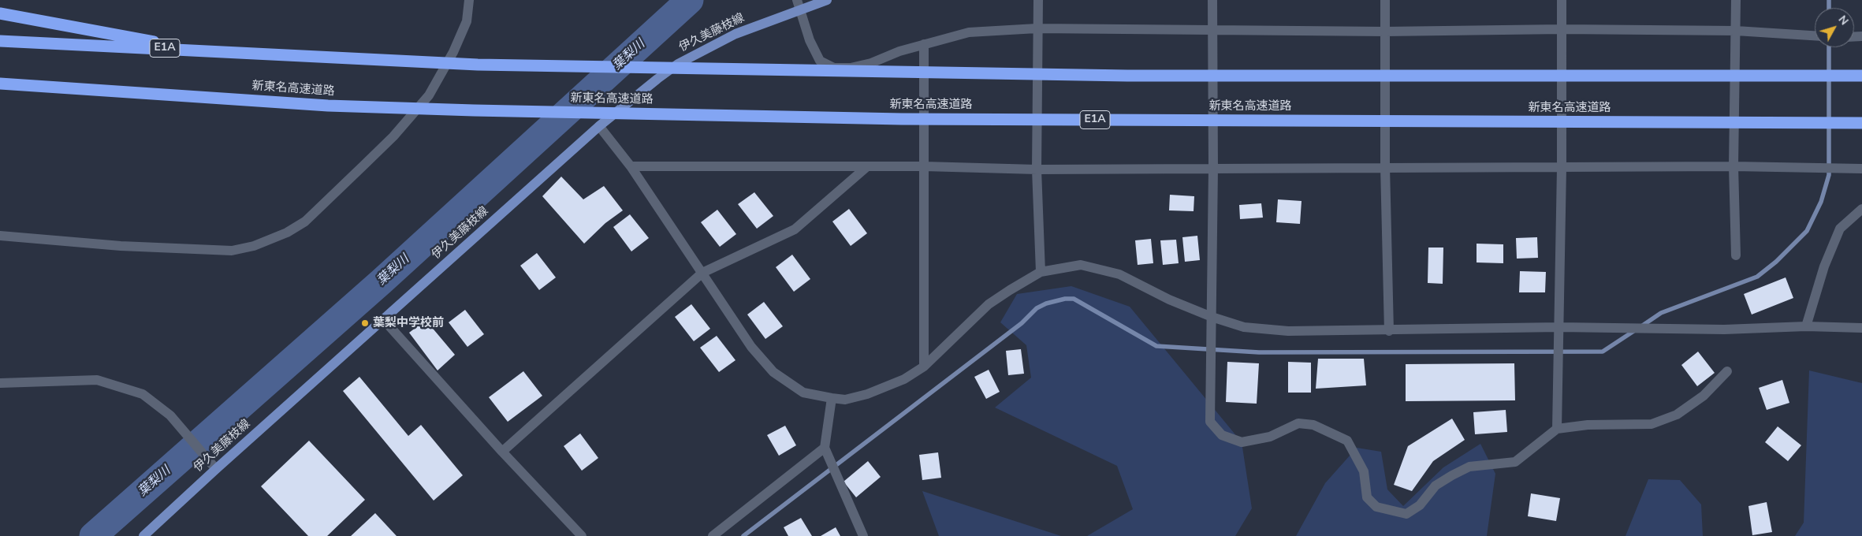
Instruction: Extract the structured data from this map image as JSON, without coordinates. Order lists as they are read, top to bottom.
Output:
{
  "streets": {
    "highway": ["E1A", "新東名高速道路"],
    "main road": ["伊久美藤枝線"]
  },
  "water": ["葉梨川"],
  "places": ["葉梨中学校前"],
  "north": "top right"
}
